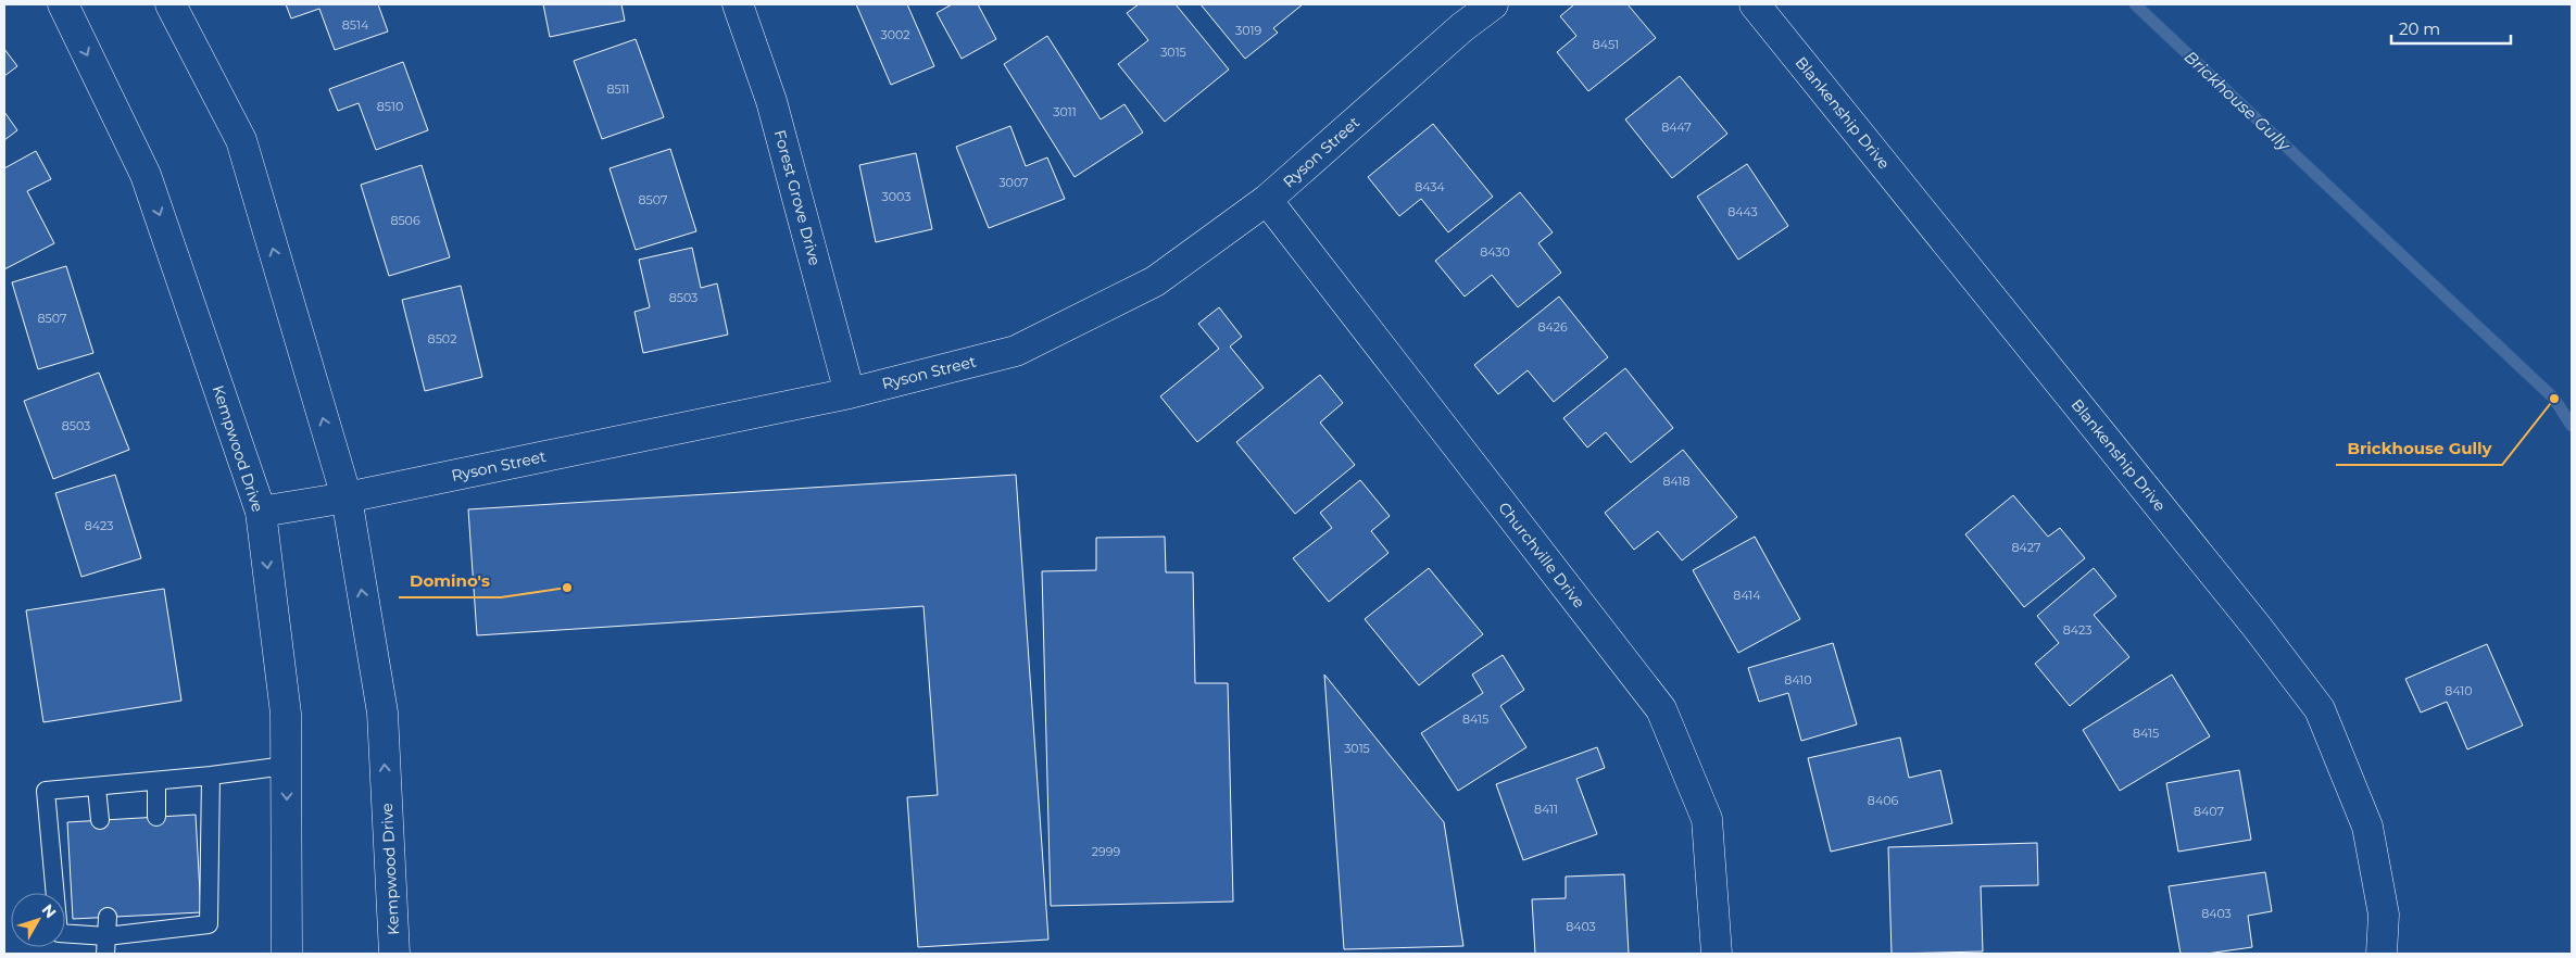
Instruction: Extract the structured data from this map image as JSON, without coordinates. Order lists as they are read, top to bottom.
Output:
{
  "streets": {
    "street": [
      "Blankenship Drive",
      "Ryson Street",
      "Forest Grove Drive",
      "Kempwood Drive",
      "Churchville Drive"
    ]
  },
  "crossings": [
    ["Ryson Street", "Forest Grove Drive"],
    ["Ryson Street", "Kempwood Drive"],
    ["Ryson Street", "Churchville Drive"]
  ],
  "water": ["Brickhouse Gully"],
  "places": ["Brickhouse Gully", "Domino's"],
  "house_numbers": [
    "8514",
    "3019",
    "3002",
    "8451",
    "3015",
    "8511",
    "8510",
    "3011",
    "8447",
    "3007",
    "8434",
    "3003",
    "8507",
    "8443",
    "8506",
    "8430",
    "8503",
    "8507",
    "8426",
    "8502",
    "8503",
    "8418",
    "8423",
    "8427",
    "8414",
    "8423",
    "8410",
    "8410",
    "8415",
    "8415",
    "3015",
    "8406",
    "8411",
    "8407",
    "2999",
    "8403",
    "8403"
  ],
  "scale_bar": "20 m",
  "north": "top right"
}
